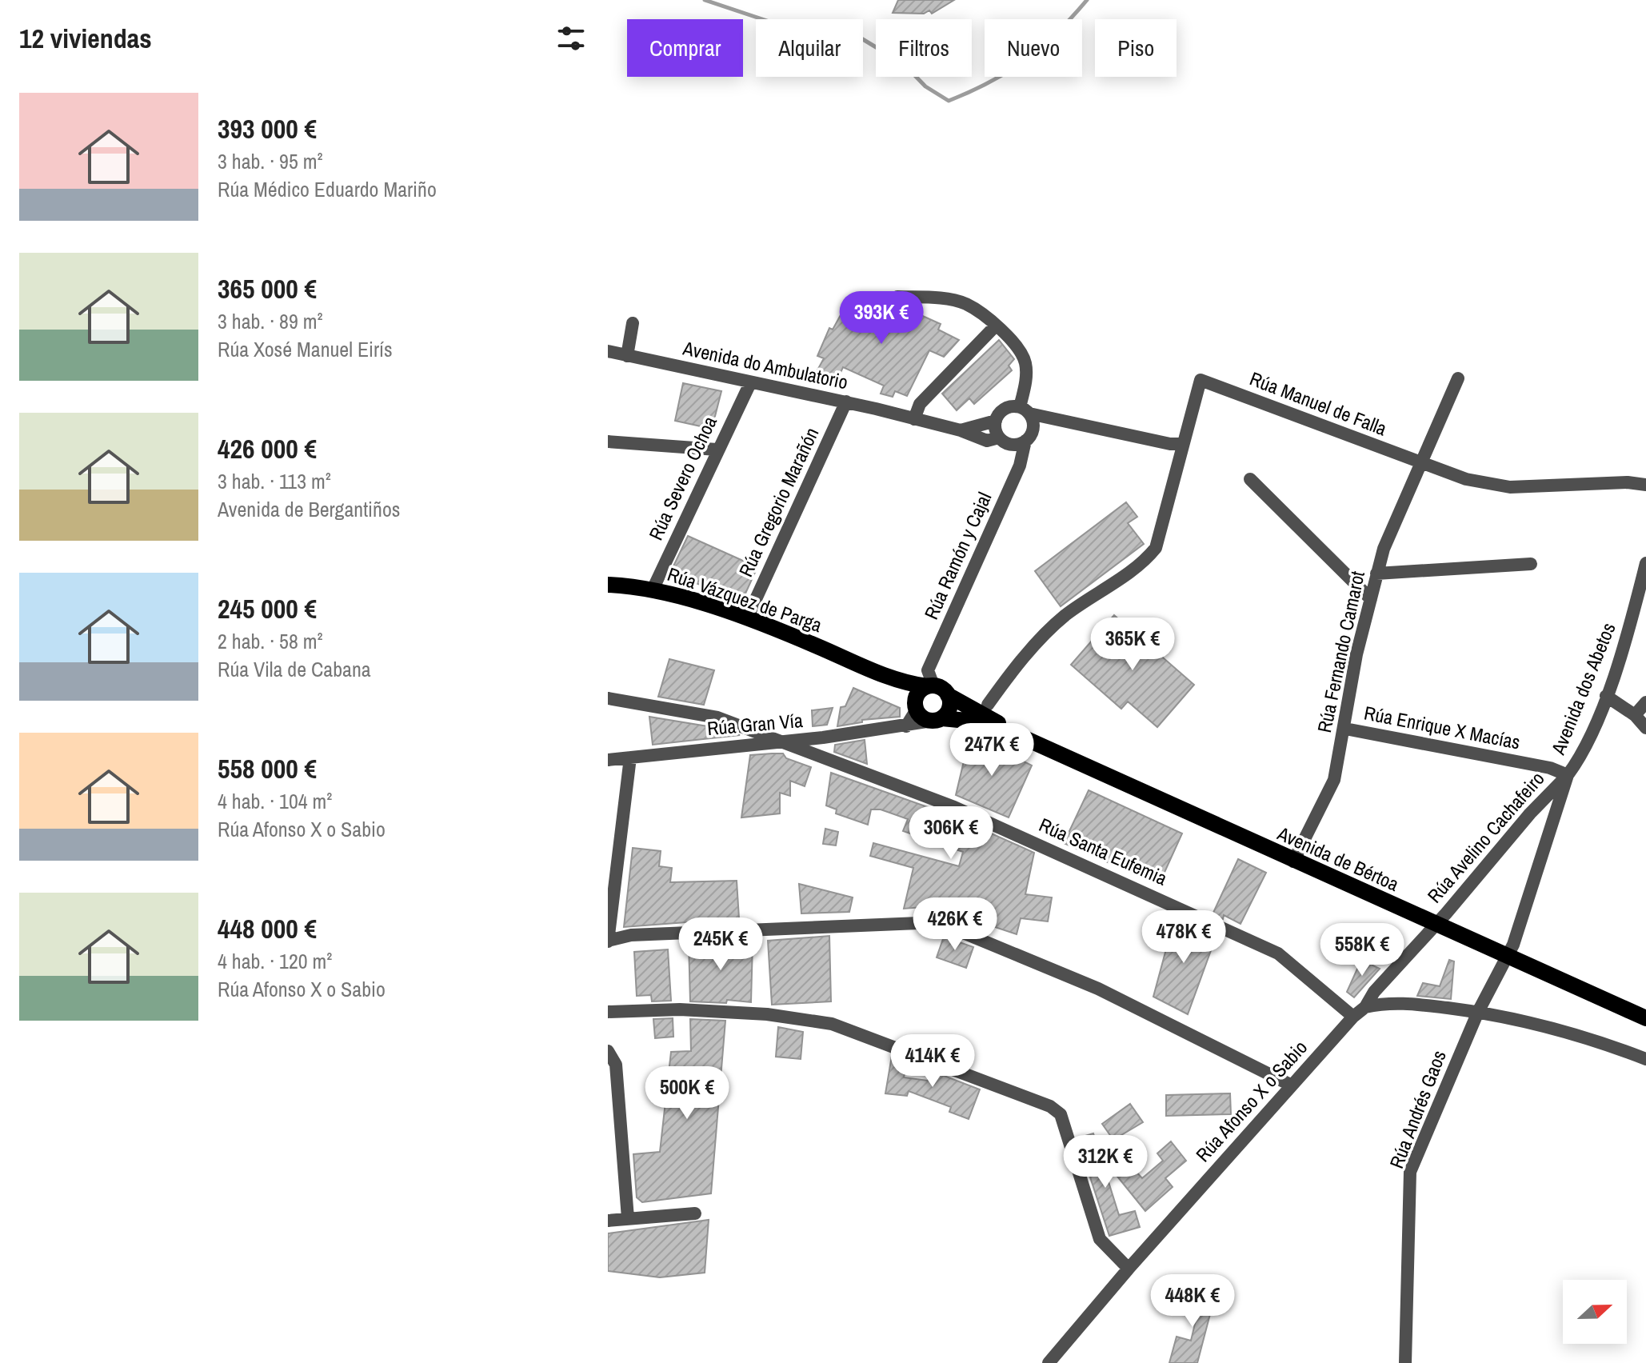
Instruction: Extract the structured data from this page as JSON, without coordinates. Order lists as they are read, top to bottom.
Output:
{
  "streets": {
    "main road": ["Rúa Vázquez de Parga", "Avenida de Bértoa"],
    "street": [
      "Avenida do Ambulatorio",
      "Rúa Manuel de Falla",
      "Rúa Severo Ochoa",
      "Rúa Gregorio Marañón",
      "Rúa Ramón y Cajal",
      "Rúa Fernando Camarot",
      "Avenida dos Abetos",
      "Rúa Gran Vía",
      "Rúa Enrique X Macías",
      "Rúa Avelino Cachafeiro",
      "Rúa Santa Eufemia",
      "Rúa Afonso X o Sabio",
      "Rúa Andrés Gaos"
    ]
  },
  "crossings": [
    ["Avenida do Ambulatorio", "Rúa Severo Ochoa"],
    ["Avenida do Ambulatorio", "Rúa Gregorio Marañón"],
    ["Avenida do Ambulatorio", "Rúa Ramón y Cajal"],
    ["Rúa Manuel de Falla", "Rúa Fernando Camarot"],
    ["Rúa Severo Ochoa", "Rúa Vázquez de Parga"],
    ["Rúa Gregorio Marañón", "Rúa Vázquez de Parga"],
    ["Rúa Ramón y Cajal", "Rúa Vázquez de Parga"],
    ["Rúa Ramón y Cajal", "Rúa Gran Vía"],
    ["Rúa Ramón y Cajal", "Avenida de Bértoa"],
    ["Rúa Vázquez de Parga", "Rúa Gran Vía"],
    ["Rúa Vázquez de Parga", "Avenida de Bértoa"],
    ["Rúa Fernando Camarot", "Rúa Enrique X Macías"],
    ["Rúa Fernando Camarot", "Avenida de Bértoa"],
    ["Avenida dos Abetos", "Rúa Enrique X Macías"],
    ["Avenida dos Abetos", "Rúa Avelino Cachafeiro"],
    ["Avenida dos Abetos", "Avenida de Bértoa"],
    ["Avenida dos Abetos", "Rúa Andrés Gaos"],
    ["Rúa Gran Vía", "Rúa Santa Eufemia"],
    ["Rúa Gran Vía", "Avenida de Bértoa"],
    ["Rúa Enrique X Macías", "Rúa Avelino Cachafeiro"],
    ["Rúa Avelino Cachafeiro", "Avenida de Bértoa"],
    ["Rúa Avelino Cachafeiro", "Rúa Afonso X o Sabio"],
    ["Rúa Santa Eufemia", "Rúa Afonso X o Sabio"],
    ["Avenida de Bértoa", "Rúa Afonso X o Sabio"],
    ["Avenida de Bértoa", "Rúa Andrés Gaos"]
  ],
  "north": "right",
  "page": {
    "heading": "12 viviendas",
    "chip": [
      "Comprar",
      "Alquilar",
      "Filtros",
      "Nuevo",
      "Piso"
    ],
    "list": [
      {
        "name": "393 000 €",
        "note": "3 hab. · 95 m² · Rúa Médico Eduardo Mariño"
      },
      {
        "name": "365 000 €",
        "note": "3 hab. · 89 m² · Rúa Xosé Manuel Eirís"
      },
      {
        "name": "426 000 €",
        "note": "3 hab. · 113 m² · Avenida de Bergantiños"
      },
      {
        "name": "245 000 €",
        "note": "2 hab. · 58 m² · Rúa Vila de Cabana"
      },
      {
        "name": "558 000 €",
        "note": "4 hab. · 104 m² · Rúa Afonso X o Sabio"
      },
      {
        "name": "448 000 €",
        "note": "4 hab. · 120 m² · Rúa Afonso X o Sabio"
      }
    ],
    "price": [
      "393K €",
      "365K €",
      "247K €",
      "306K €",
      "426K €",
      "478K €",
      "245K €",
      "558K €",
      "414K €",
      "500K €",
      "312K €",
      "448K €"
    ]
  }
}
